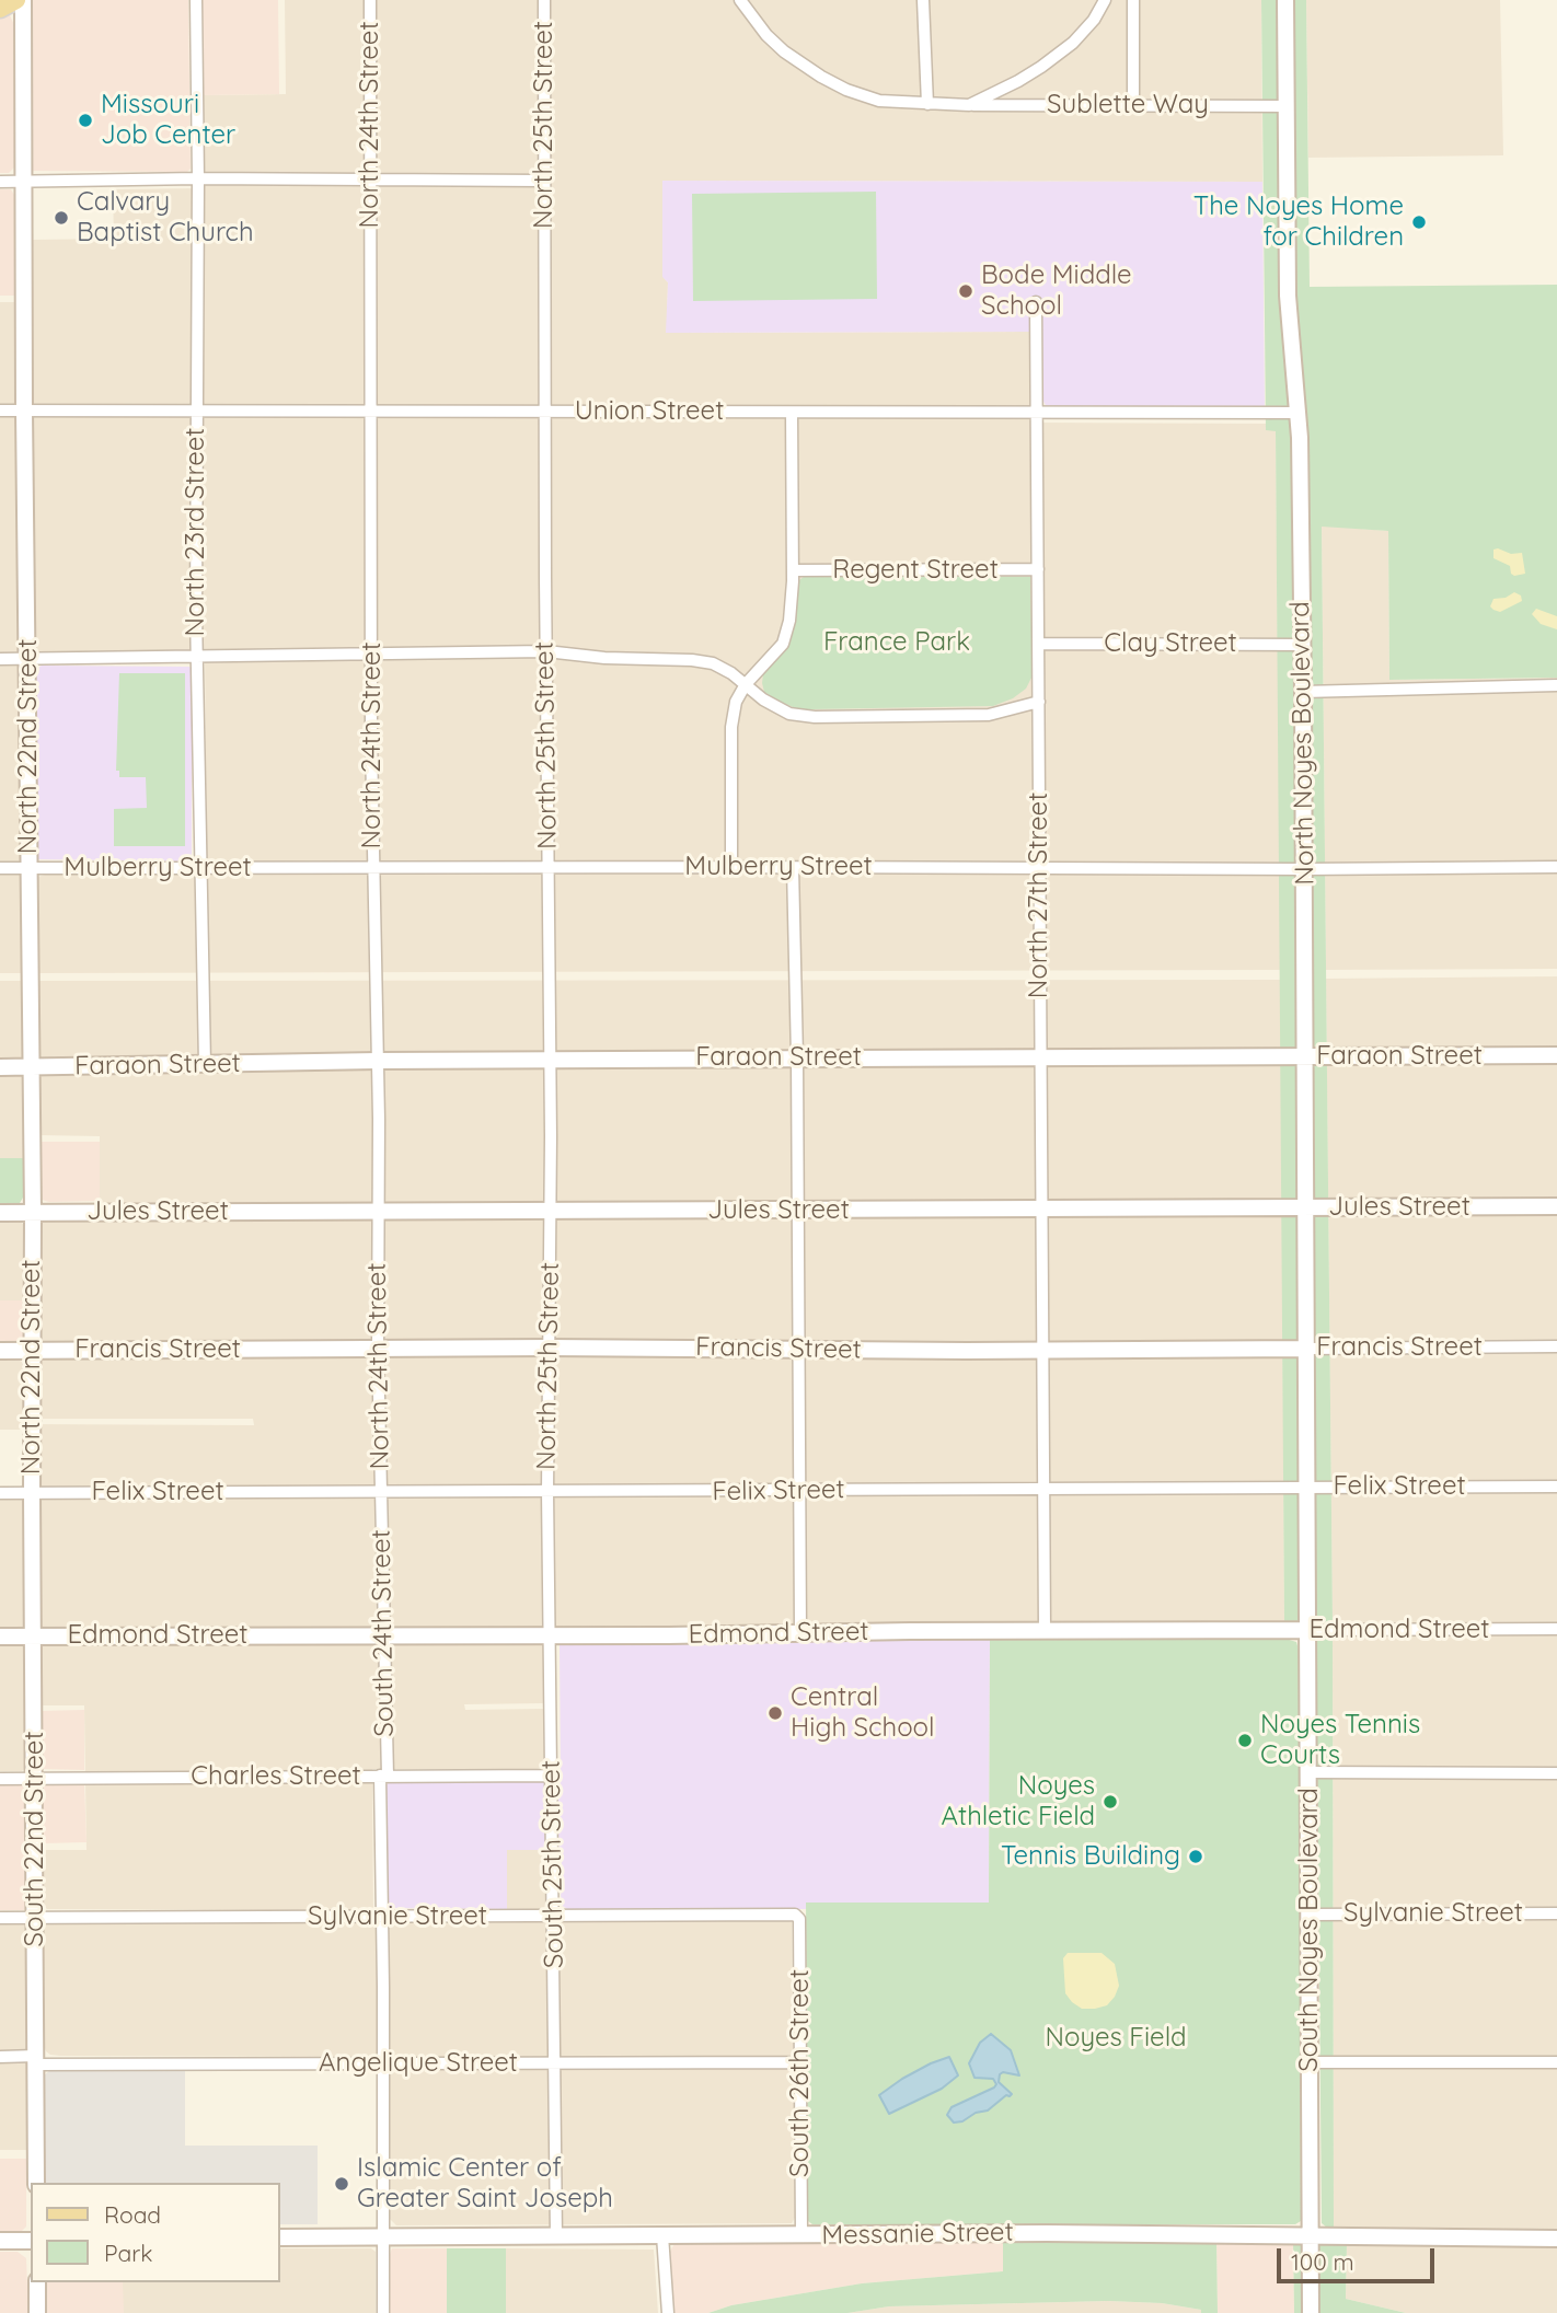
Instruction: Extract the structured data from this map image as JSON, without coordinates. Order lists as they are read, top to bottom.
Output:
{
  "streets": {
    "street": [
      "Sublette Way",
      "North 24th Street",
      "North 25th Street",
      "Union Street",
      "North 23rd Street",
      "Regent Street",
      "Clay Street",
      "North Noyes Boulevard",
      "North 22nd Street",
      "Mulberry Street",
      "North 27th Street",
      "Faraon Street",
      "Jules Street",
      "Francis Street",
      "Felix Street",
      "Edmond Street",
      "South 24th Street",
      "Charles Street",
      "South 22nd Street",
      "South 25th Street",
      "Sylvanie Street",
      "South Noyes Boulevard",
      "Angelique Street",
      "South 26th Street",
      "Messanie Street"
    ]
  },
  "crossings": [
    ["Sublette Way", "North Noyes Boulevard"],
    ["North 24th Street", "Union Street"],
    ["North 24th Street", "Mulberry Street"],
    ["North 24th Street", "Faraon Street"],
    ["North 24th Street", "Jules Street"],
    ["North 24th Street", "Francis Street"],
    ["North 24th Street", "Felix Street"],
    ["North 24th Street", "South 24th Street"],
    ["North 25th Street", "Union Street"],
    ["North 25th Street", "Mulberry Street"],
    ["North 25th Street", "Faraon Street"],
    ["North 25th Street", "Jules Street"],
    ["North 25th Street", "Francis Street"],
    ["North 25th Street", "Felix Street"],
    ["North 25th Street", "South 25th Street"],
    ["Union Street", "North 23rd Street"],
    ["Union Street", "North Noyes Boulevard"],
    ["Union Street", "North 22nd Street"],
    ["Union Street", "North 27th Street"],
    ["North 23rd Street", "Mulberry Street"],
    ["North 23rd Street", "Faraon Street"],
    ["Regent Street", "North 27th Street"],
    ["Clay Street", "North Noyes Boulevard"],
    ["Clay Street", "North 27th Street"],
    ["North Noyes Boulevard", "Mulberry Street"],
    ["North Noyes Boulevard", "Faraon Street"],
    ["North Noyes Boulevard", "Jules Street"],
    ["North Noyes Boulevard", "Francis Street"],
    ["North Noyes Boulevard", "Felix Street"],
    ["North Noyes Boulevard", "South Noyes Boulevard"],
    ["North 22nd Street", "Mulberry Street"],
    ["North 22nd Street", "Faraon Street"],
    ["North 22nd Street", "Jules Street"],
    ["North 22nd Street", "Francis Street"],
    ["North 22nd Street", "Felix Street"],
    ["North 22nd Street", "South 22nd Street"],
    ["Mulberry Street", "North 27th Street"],
    ["North 27th Street", "Faraon Street"],
    ["North 27th Street", "Jules Street"],
    ["North 27th Street", "Francis Street"],
    ["North 27th Street", "Felix Street"],
    ["North 27th Street", "Edmond Street"],
    ["Felix Street", "South 24th Street"],
    ["Felix Street", "South 22nd Street"],
    ["Felix Street", "South 25th Street"],
    ["Felix Street", "South Noyes Boulevard"],
    ["Edmond Street", "South 24th Street"],
    ["Edmond Street", "South 22nd Street"],
    ["Edmond Street", "South 25th Street"],
    ["Edmond Street", "South Noyes Boulevard"],
    ["South 24th Street", "Charles Street"],
    ["South 24th Street", "Sylvanie Street"],
    ["South 24th Street", "Angelique Street"],
    ["South 24th Street", "Messanie Street"],
    ["Charles Street", "South 22nd Street"],
    ["Charles Street", "South 25th Street"],
    ["South 22nd Street", "Sylvanie Street"],
    ["South 22nd Street", "Angelique Street"],
    ["South 25th Street", "Sylvanie Street"],
    ["South 25th Street", "Angelique Street"],
    ["South 25th Street", "Messanie Street"],
    ["Sylvanie Street", "South Noyes Boulevard"],
    ["Sylvanie Street", "South 26th Street"],
    ["South Noyes Boulevard", "Messanie Street"],
    ["Angelique Street", "South 26th Street"],
    ["South 26th Street", "Messanie Street"]
  ],
  "parks": ["France Park", "Noyes Field"],
  "places": [
    "Missouri Job Center",
    "Calvary Baptist Church",
    "The Noyes Home for Children",
    "Bode Middle School",
    "Central High School",
    "Noyes Tennis Courts",
    "Noyes Athletic Field",
    "Tennis Building",
    "Islamic Center of Greater Saint Joseph"
  ],
  "legend": ["Road", "Park"],
  "scale_bar": "100 m"
}
